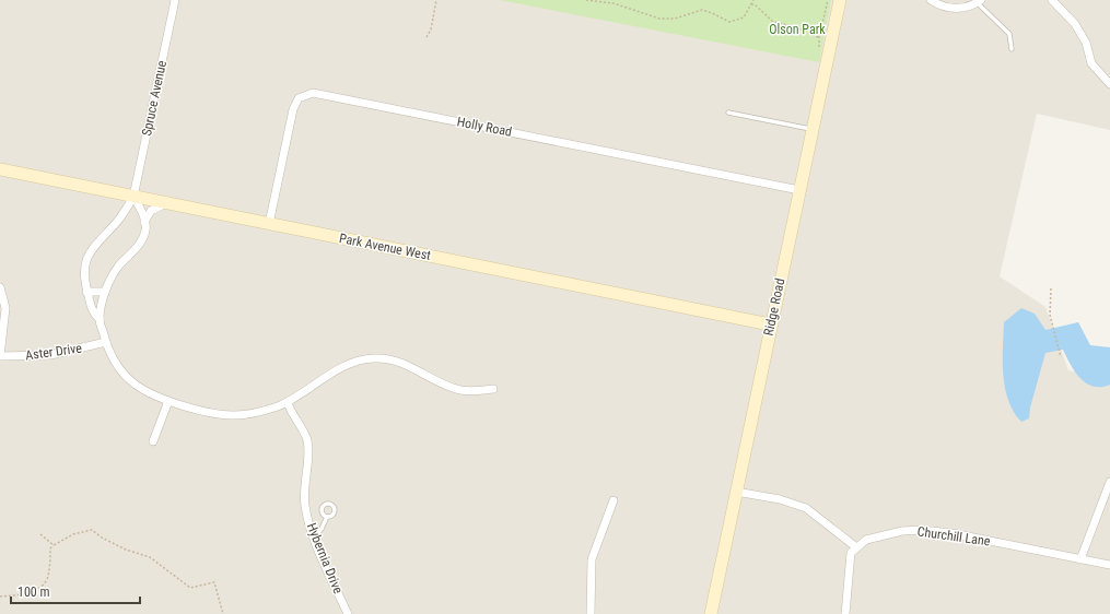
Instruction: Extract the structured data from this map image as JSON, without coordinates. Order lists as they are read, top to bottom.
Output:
{
  "streets": {
    "street": [
      "Spruce Avenue",
      "Holly Road",
      "Park Avenue West",
      "Ridge Road",
      "Aster Drive",
      "Churchill Lane",
      "Hybernia Drive"
    ]
  },
  "crossings": [
    ["Spruce Avenue", "Park Avenue West"],
    ["Holly Road", "Park Avenue West"],
    ["Holly Road", "Ridge Road"],
    ["Park Avenue West", "Ridge Road"]
  ],
  "parks": ["Olson Park"],
  "scale_bar": "100 m"
}
